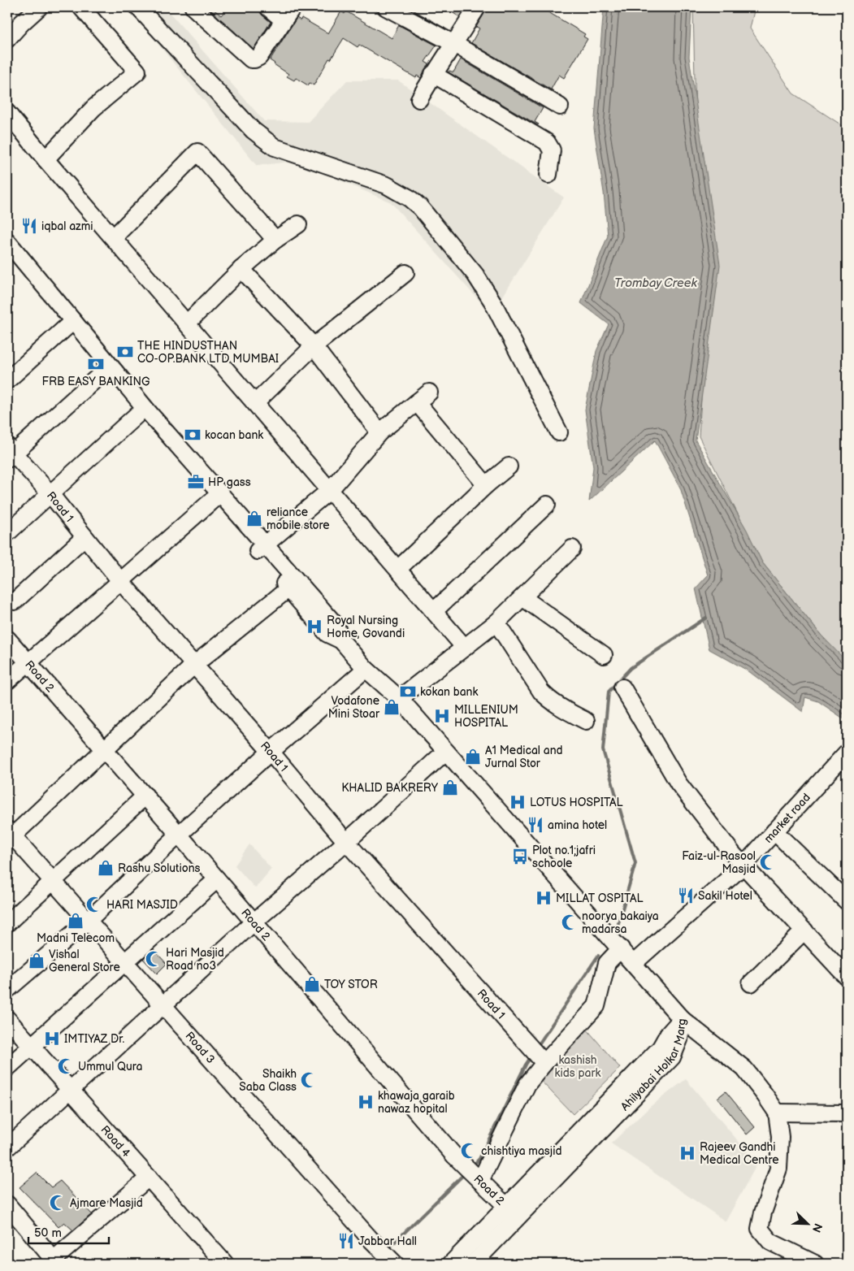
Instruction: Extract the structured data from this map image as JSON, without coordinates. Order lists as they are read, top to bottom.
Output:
{
  "streets": {
    "street": [
      "Road 1",
      "Road 2",
      "market road",
      "Road 3",
      "Ahilyabai Holkar Marg",
      "Road 4"
    ]
  },
  "crossings": [
    ["Road 2", "Ahilyabai Holkar Marg"]
  ],
  "water": ["Trombay Creek"],
  "parks": ["kashish kids park"],
  "places": {
    "restaurant": [
      "iqbal azmi",
      "amina hotel",
      "Sakil Hotel",
      "Jabbar Hall"
    ],
    "bank": [
      "THE HINDUSTHAN CO-OP.BANK LTD MUMBAI",
      "FRB EASY BANKING",
      "kocan bank",
      "kokan bank"
    ],
    "office": ["HP gass"],
    "shop": [
      "reliance mobile store",
      "Vodafone Mini Stoar",
      "A1 Medical and Jurnal Stor",
      "KHALID BAKRERY",
      "Rashu Solutions",
      "Madni Telecom",
      "Vishal General Store",
      "TOY STOR"
    ],
    "hospital": [
      "Royal Nursing Home, Govandi",
      "MILLENIUM HOSPITAL",
      "LOTUS HOSPITAL",
      "MILLAT OSPITAL",
      "IMTIYAZ Dr.",
      "khawaja garaib nawaz hopital",
      "Rajeev Gandhi Medical Centre"
    ],
    "bus stop": ["Plot no.1;jafri schoole"],
    "mosque": [
      "Faiz-ul-Rasool Masjid",
      "HARI MASJID",
      "noorya bakaiya madarsa",
      "Hari Masjid Road no3",
      "Ummul Qura",
      "Shaikh Saba Class",
      "chishtiya masjid",
      "Ajmare Masjid"
    ]
  },
  "scale_bar": "50 m",
  "north": "bottom right"
}
